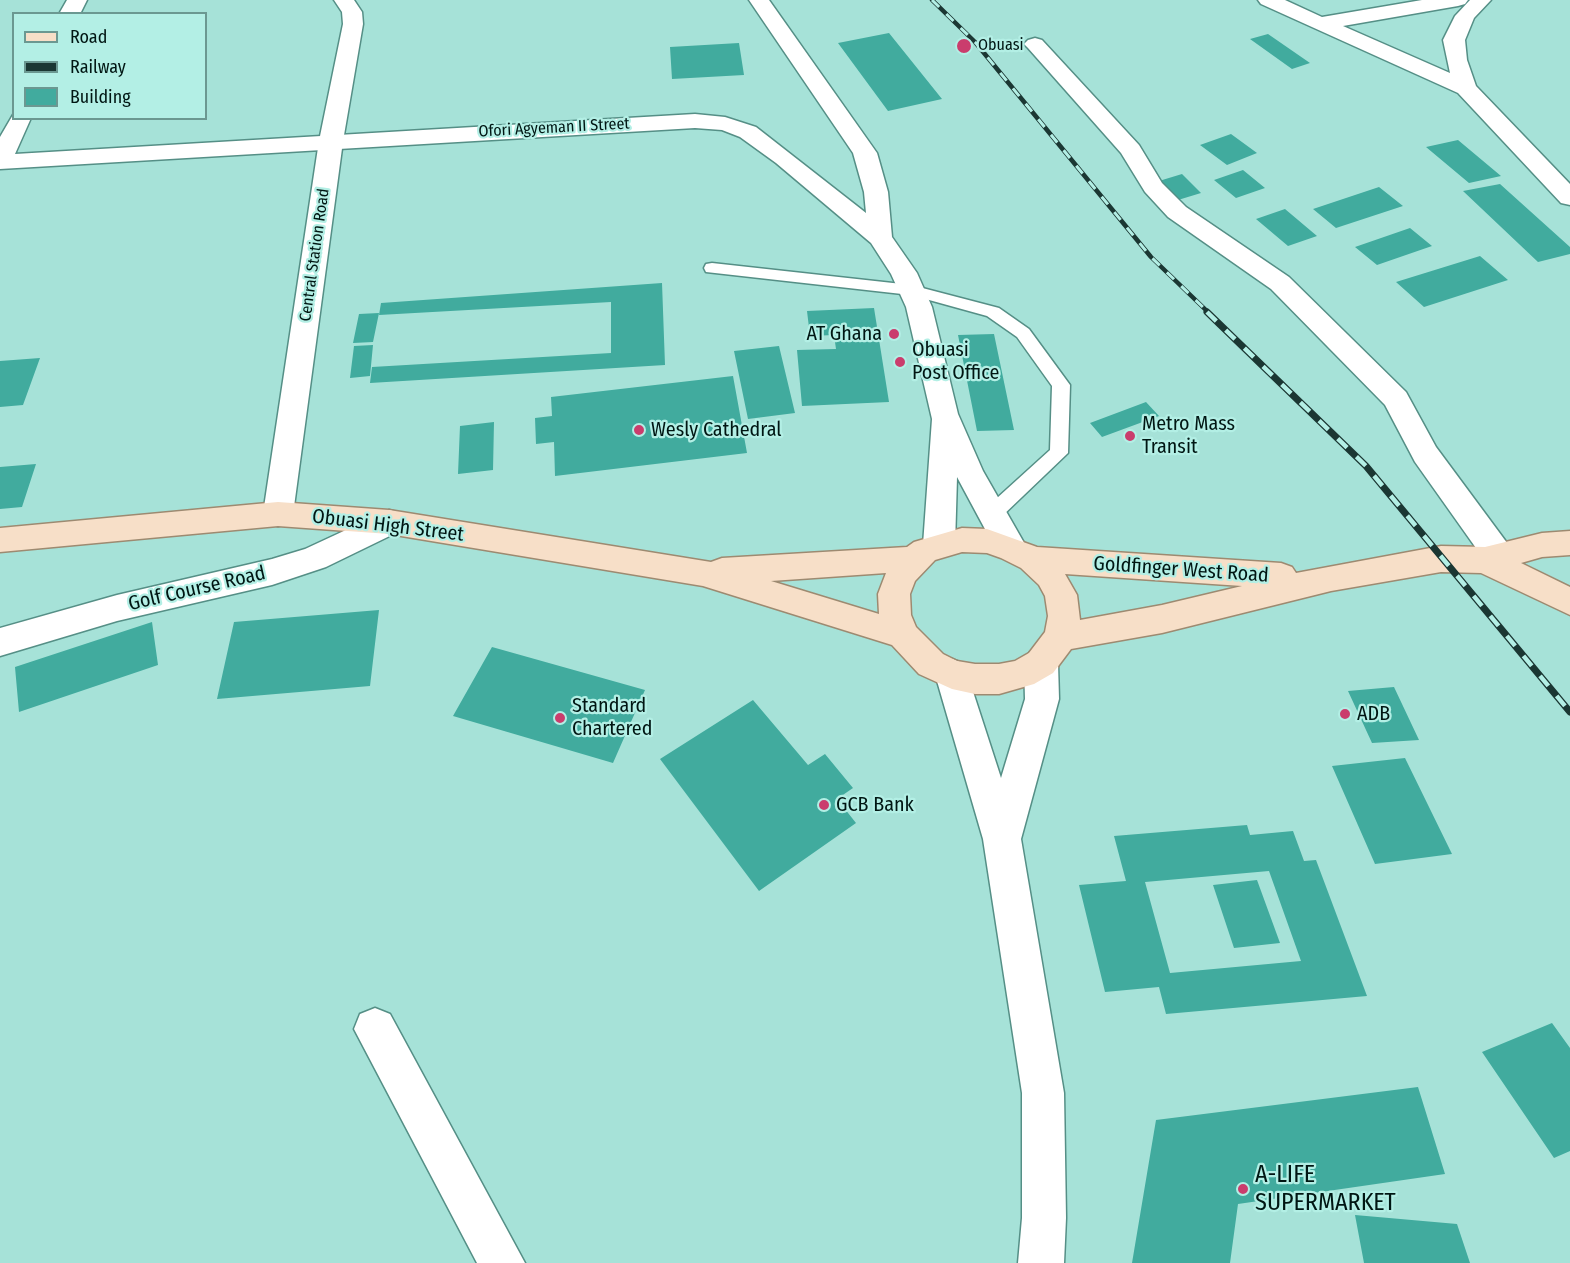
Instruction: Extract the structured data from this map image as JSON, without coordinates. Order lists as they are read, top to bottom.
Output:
{
  "streets": {
    "main road": ["Obuasi High Street", "Goldfinger West Road"],
    "street": ["Ofori Agyeman II Street", "Central Station Road", "Golf Course Road"]
  },
  "crossings": [
    ["Ofori Agyeman II Street", "Central Station Road"],
    ["Ofori Agyeman II Street", "Obuasi High Street"],
    ["Ofori Agyeman II Street", "Goldfinger West Road"],
    ["Central Station Road", "Obuasi High Street"],
    ["Obuasi High Street", "Goldfinger West Road"],
    ["Obuasi High Street", "Golf Course Road"]
  ],
  "places": [
    "Obuasi",
    "AT Ghana",
    "Obuasi Post Office",
    "Wesly Cathedral",
    "Metro Mass Transit",
    "ADB",
    "Standard Chartered",
    "GCB Bank",
    "A-LIFE SUPERMARKET"
  ],
  "legend": ["Road", "Railway", "Building"]
}
